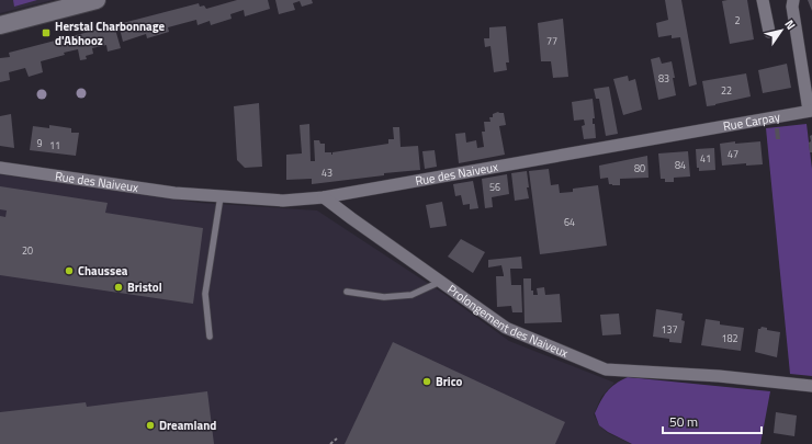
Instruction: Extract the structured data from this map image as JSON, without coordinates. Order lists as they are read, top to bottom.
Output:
{
  "streets": {
    "street": ["Rue Carpay", "Rue des Naiveux", "Prolongement des Naiveux"]
  },
  "crossings": [
    ["Rue Carpay", "Rue des Naiveux"],
    ["Rue des Naiveux", "Prolongement des Naiveux"]
  ],
  "places": {
    "transit": ["Herstal Charbonnage d'Abhooz"],
    "other": [
      "Chaussea",
      "Bristol",
      "Brico",
      "Dreamland"
    ]
  },
  "house_numbers": [
    "2",
    "77",
    "83",
    "22",
    "9",
    "11",
    "47",
    "41",
    "84",
    "80",
    "43",
    "56",
    "64",
    "20",
    "137",
    "182"
  ],
  "scale_bar": "50 m",
  "north": "top right"
}
